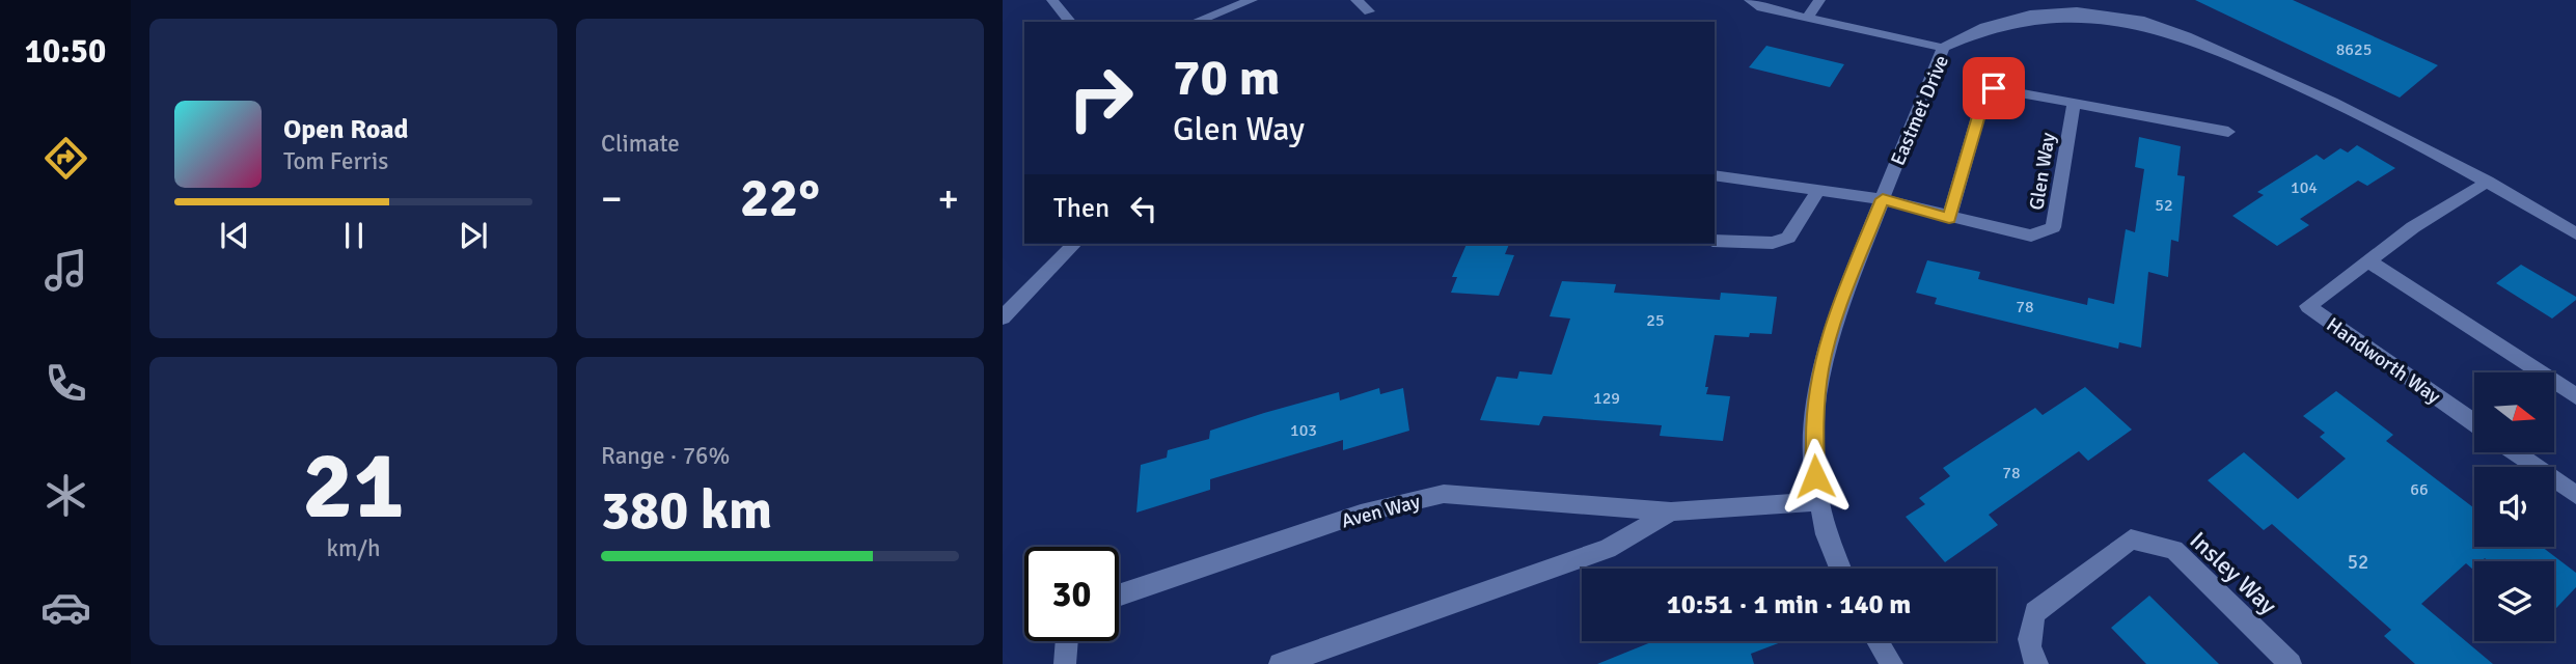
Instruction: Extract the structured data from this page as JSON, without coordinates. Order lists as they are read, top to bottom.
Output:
{
  "streets": {
    "street": [
      "Eastmet Drive",
      "Glen Way",
      "Handworth Way",
      "Aven Way",
      "Insley Way"
    ]
  },
  "crossings": [
    ["Eastmet Drive", "Glen Way"],
    ["Eastmet Drive", "Handworth Way"],
    ["Eastmet Drive", "Aven Way"]
  ],
  "house_numbers": [
    "8625",
    "104",
    "52",
    "78",
    "25",
    "129",
    "103",
    "78",
    "66",
    "52"
  ],
  "north": "right",
  "page": {
    "tabs": "10:50",
    "tile": [
      "Climate",
      ["21", "km/h"],
      ["Range · 76%", "380 km"]
    ],
    "turn": ["70 m", "Glen Way"],
    "song": ["Open Road", "Tom Ferris"],
    "heat": ["−", "22°", "+"],
    "then": "Then",
    "limit": "30",
    "trip": "10:51 · 1 min · 140 m"
  }
}
